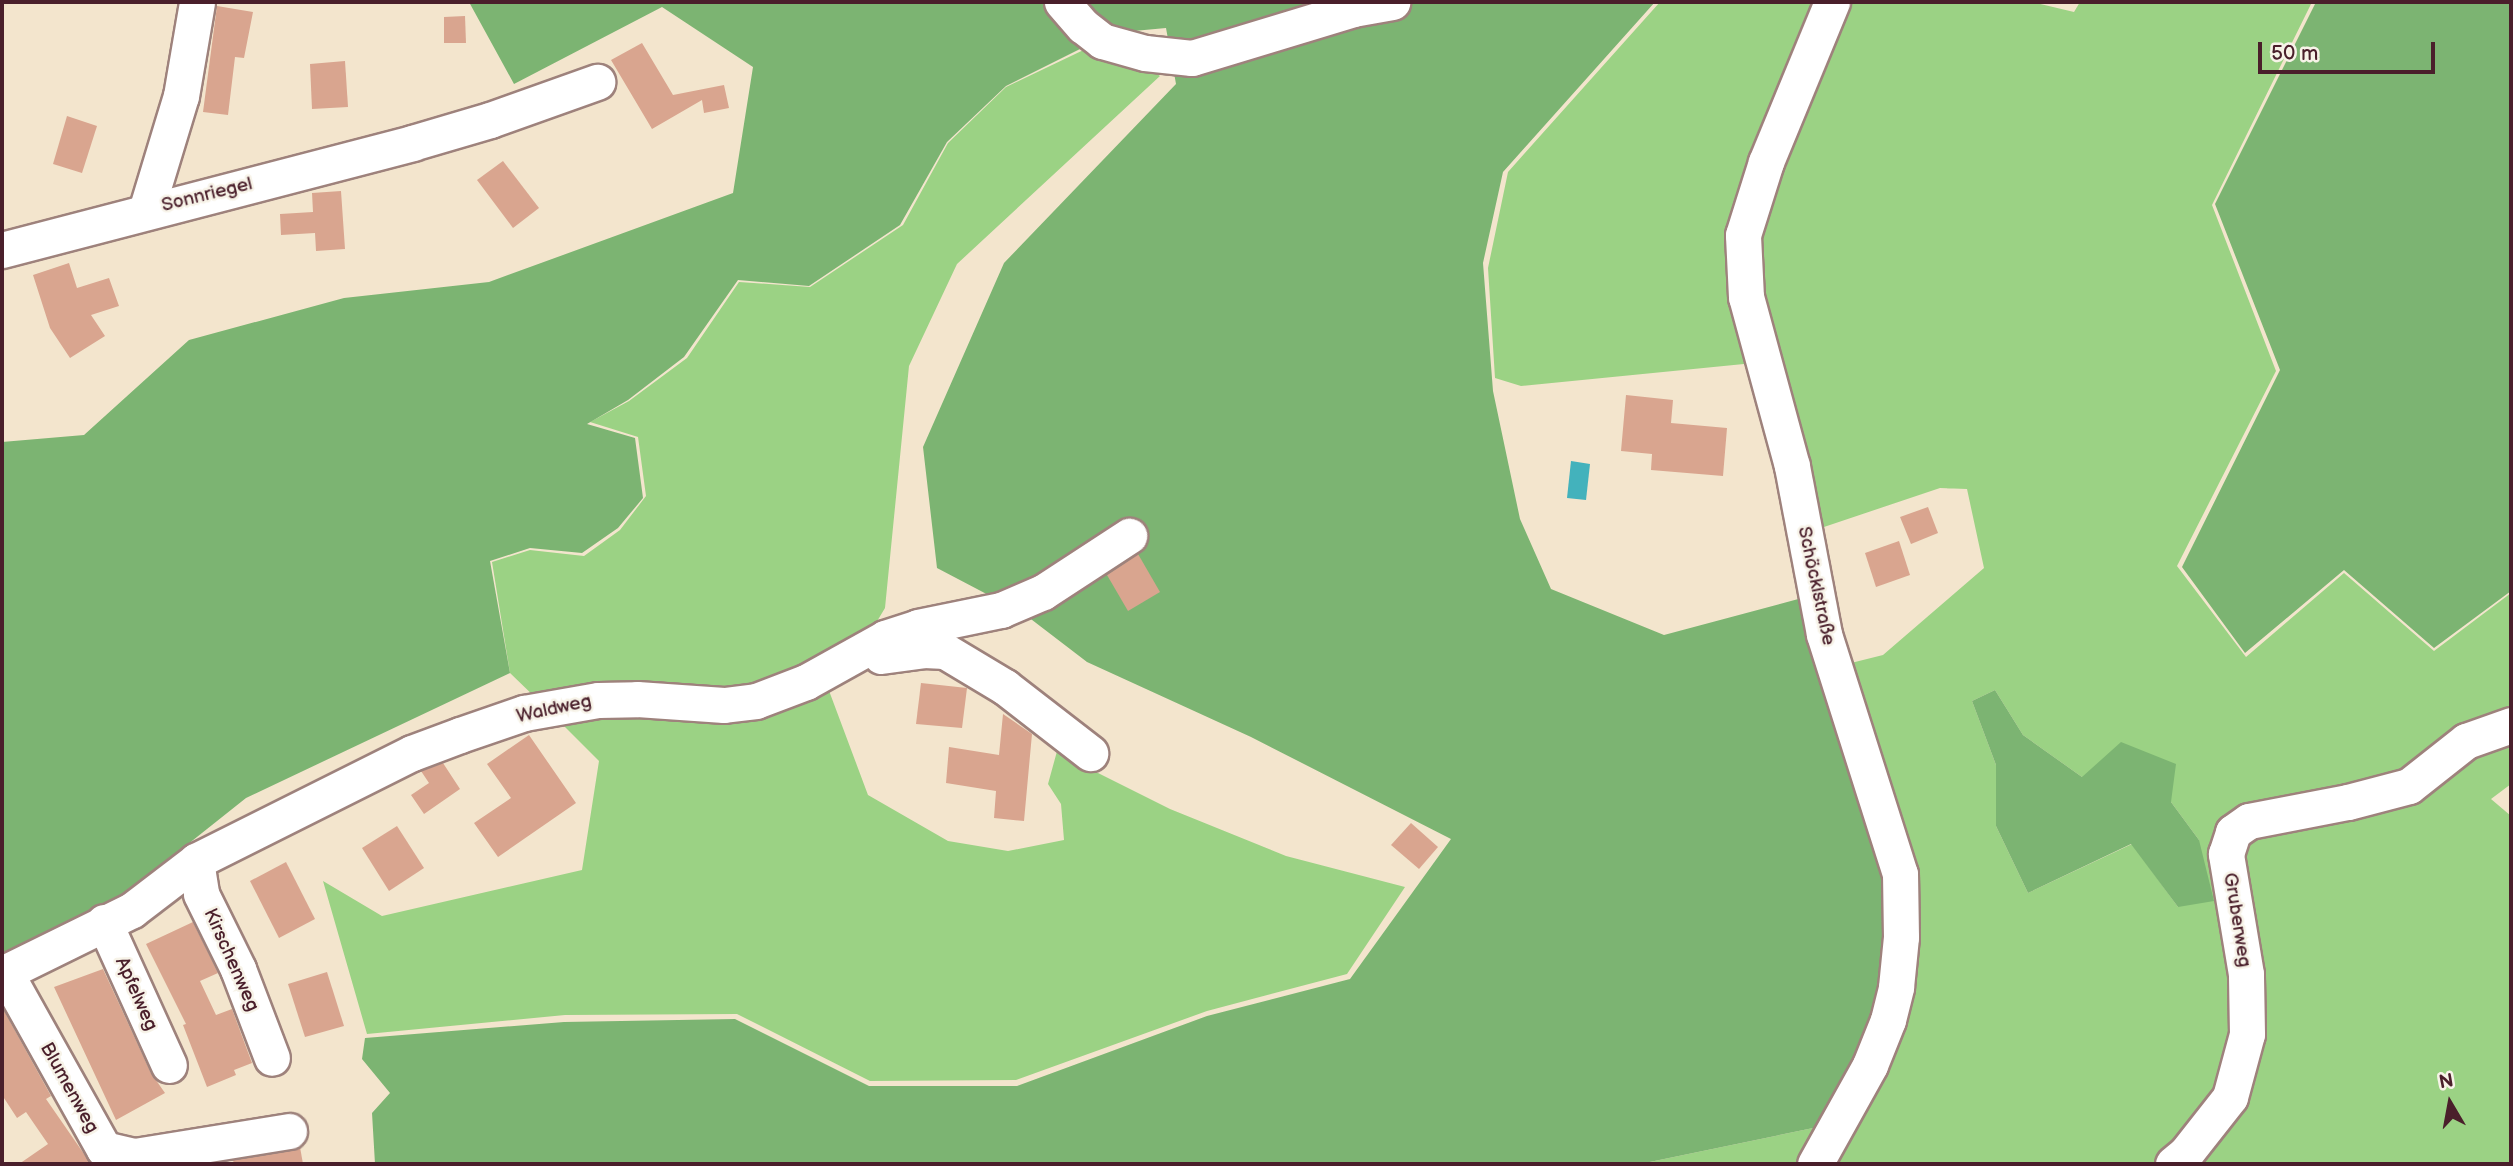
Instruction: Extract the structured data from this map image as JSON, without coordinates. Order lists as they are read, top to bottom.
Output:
{
  "streets": {
    "street": [
      "Sonnriegel",
      "Schöcklstraße",
      "Waldweg",
      "Gruberweg",
      "Kirschenweg",
      "Apfelweg",
      "Blumenweg"
    ]
  },
  "crossings": [
    ["Waldweg", "Kirschenweg"],
    ["Waldweg", "Apfelweg"],
    ["Waldweg", "Blumenweg"]
  ],
  "scale_bar": "50 m",
  "north": "top"
}
